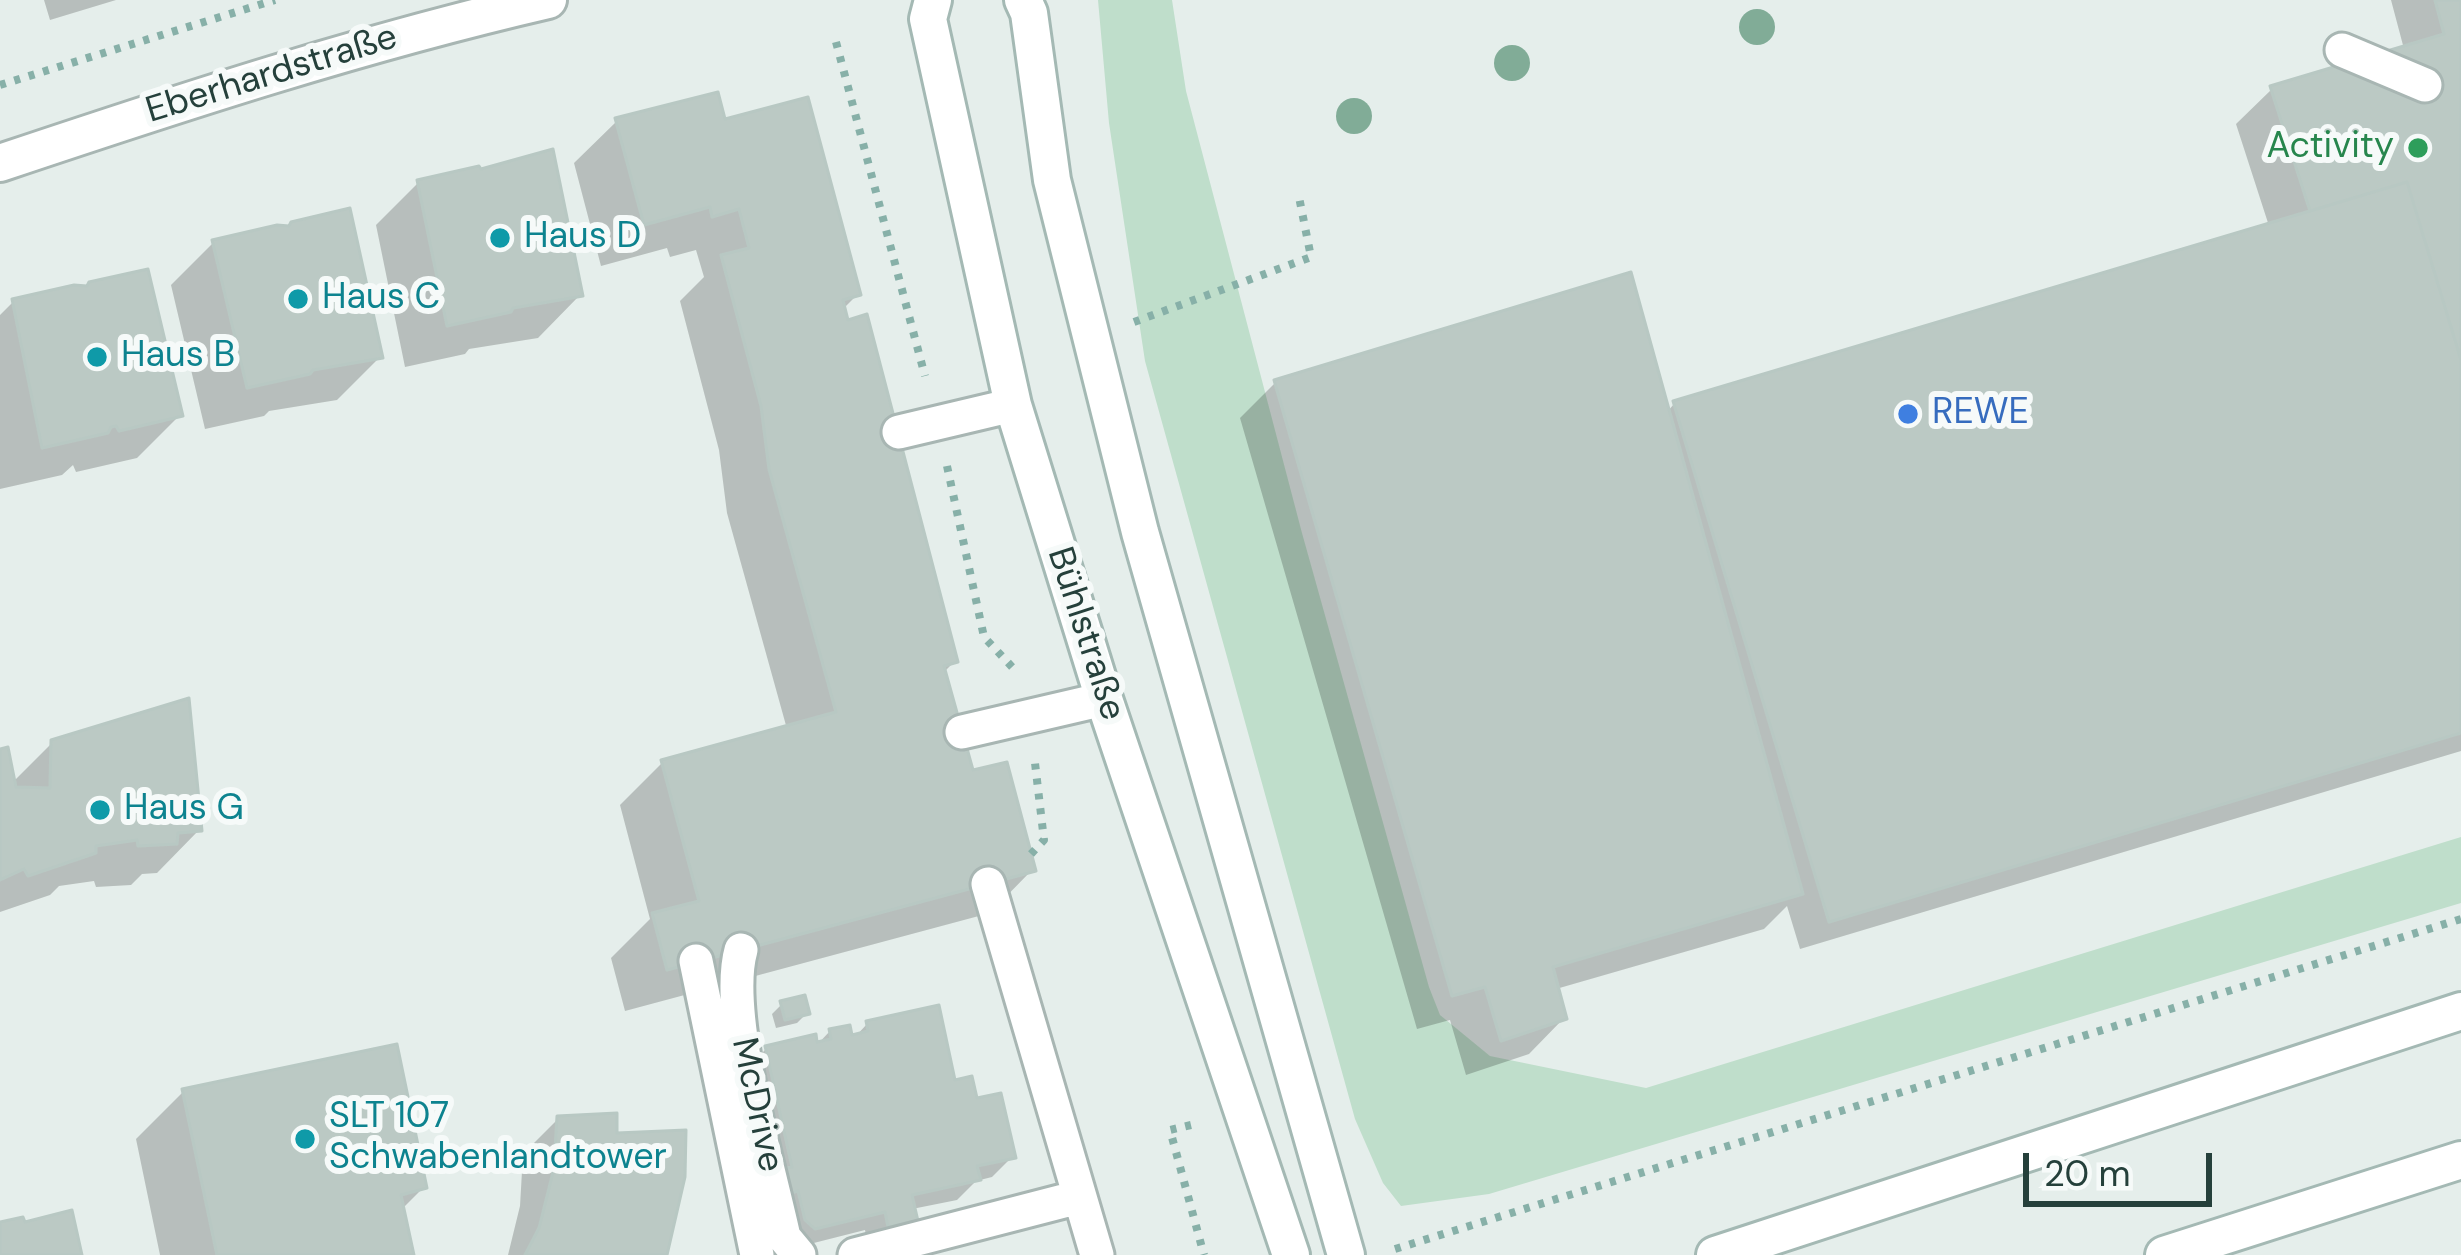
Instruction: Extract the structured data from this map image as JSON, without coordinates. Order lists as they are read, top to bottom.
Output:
{
  "streets": {
    "main road": ["Eberhardstraße", "Bühlstraße"],
    "lane": ["McDrive"]
  },
  "places": [
    "Activity",
    "Haus D",
    "Haus C",
    "Haus B",
    "REWE",
    "Haus G",
    "SLT 107 Schwabenlandtower"
  ],
  "scale_bar": "20 m"
}
